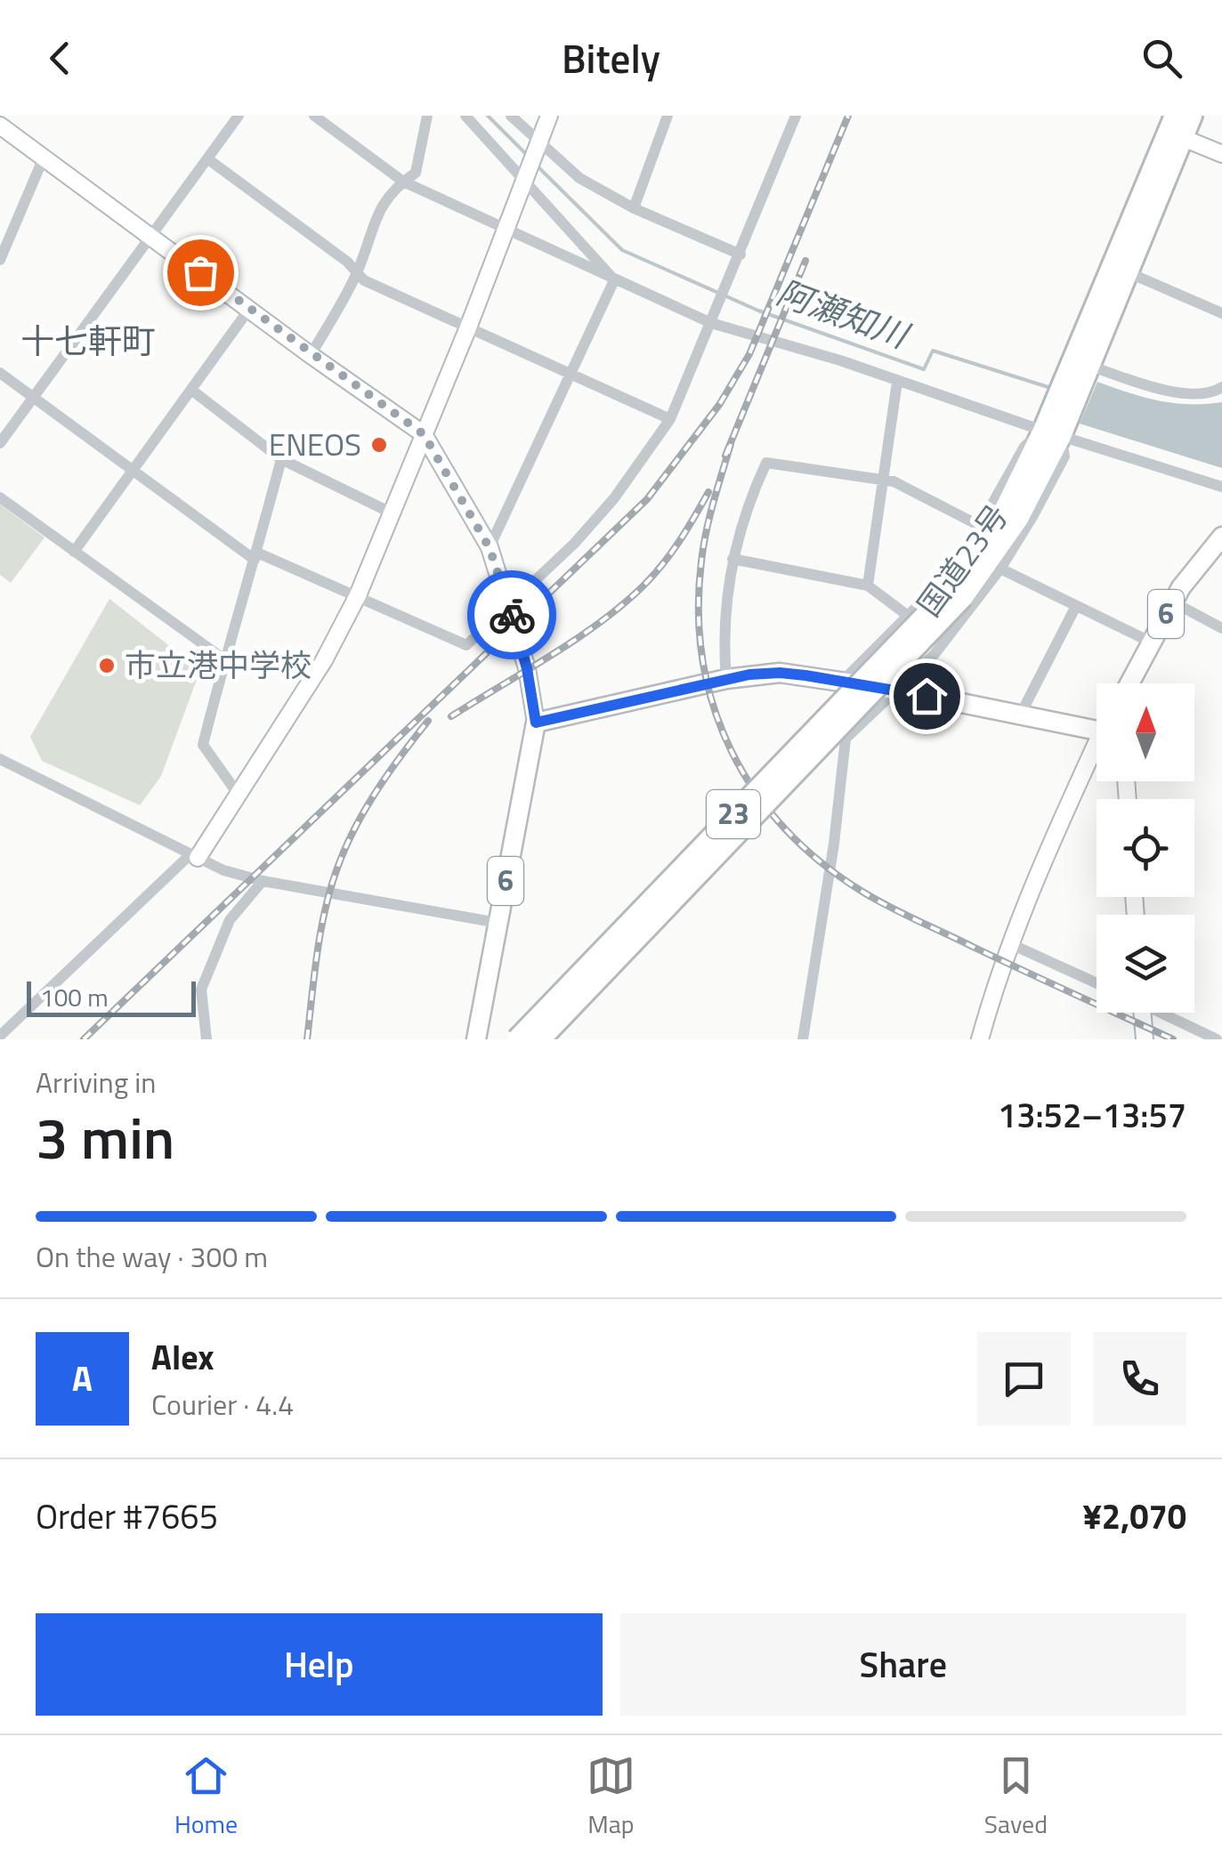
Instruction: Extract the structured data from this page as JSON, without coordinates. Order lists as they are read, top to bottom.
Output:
{
  "streets": {
    "highway": ["国道23号", "23"],
    "main road": ["6"]
  },
  "districts": ["十七軒町"],
  "water": ["阿瀬知川"],
  "places": ["ENEOS", "市立港中学校"],
  "scale_bar": "100 m",
  "north": "top",
  "page": {
    "header": "Bitely",
    "scale": "100 m",
    "heading": ["3 min", "Arriving in", "13:52–13:57"],
    "panel": [
      "Alex",
      "Courier · 4.4",
      "Order #7665",
      "¥2,070"
    ],
    "bar": "On the way · 300 m",
    "round": "A",
    "buttons": ["Help", "Share"],
    "tabs": ["Home", "Map", "Saved"]
  }
}
